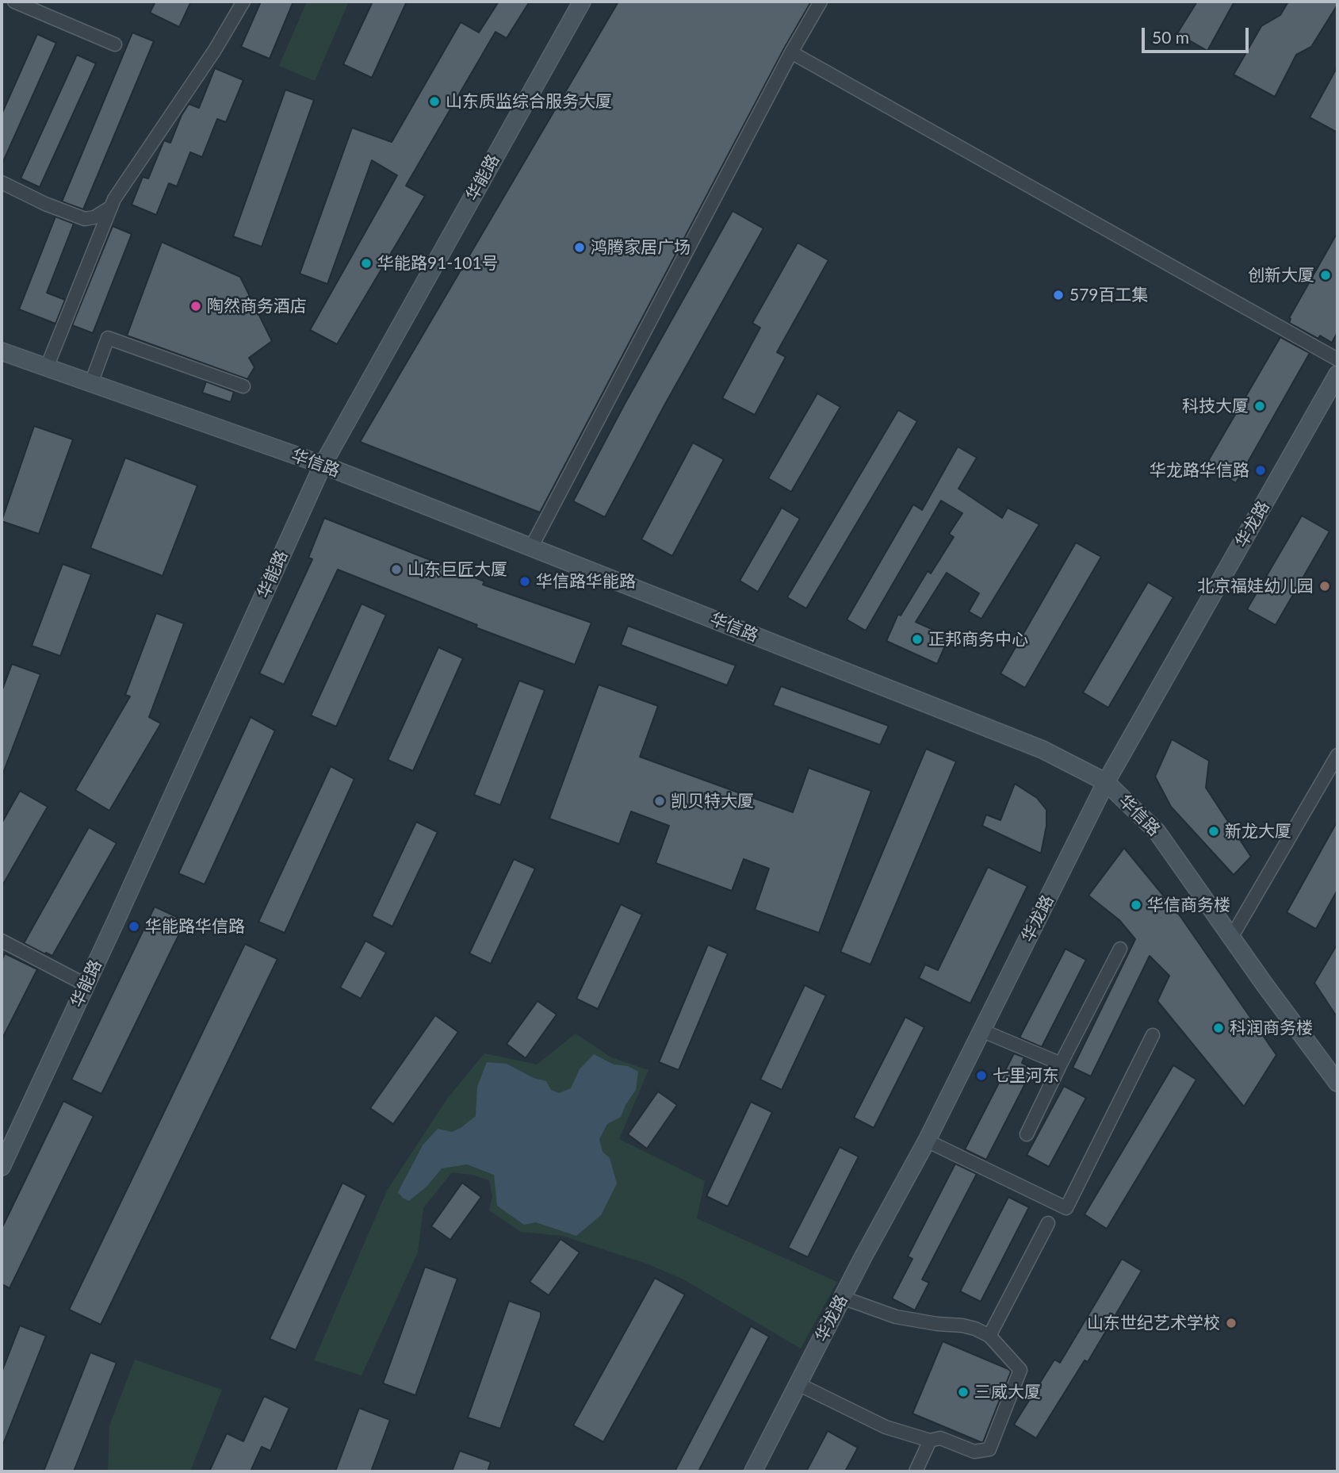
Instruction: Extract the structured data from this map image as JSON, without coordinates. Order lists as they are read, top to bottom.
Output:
{
  "streets": {
    "main road": ["华能路", "华信路", "华龙路"]
  },
  "crossings": [
    ["华能路", "华信路"],
    ["华信路", "华龙路"]
  ],
  "places": [
    "山东质监综合服务大厦",
    "鸿腾家居广场",
    "华能路91-101号",
    "创新大厦",
    "579百工集",
    "陶然商务酒店",
    "科技大厦",
    "华龙路华信路",
    "山东巨匠大厦",
    "华信路华能路",
    "北京福娃幼儿园",
    "正邦商务中心",
    "凯贝特大厦",
    "新龙大厦",
    "华信商务楼",
    "华能路华信路",
    "科润商务楼",
    "七里河东",
    "山东世纪艺术学校",
    "三威大厦"
  ],
  "scale_bar": "50 m"
}
